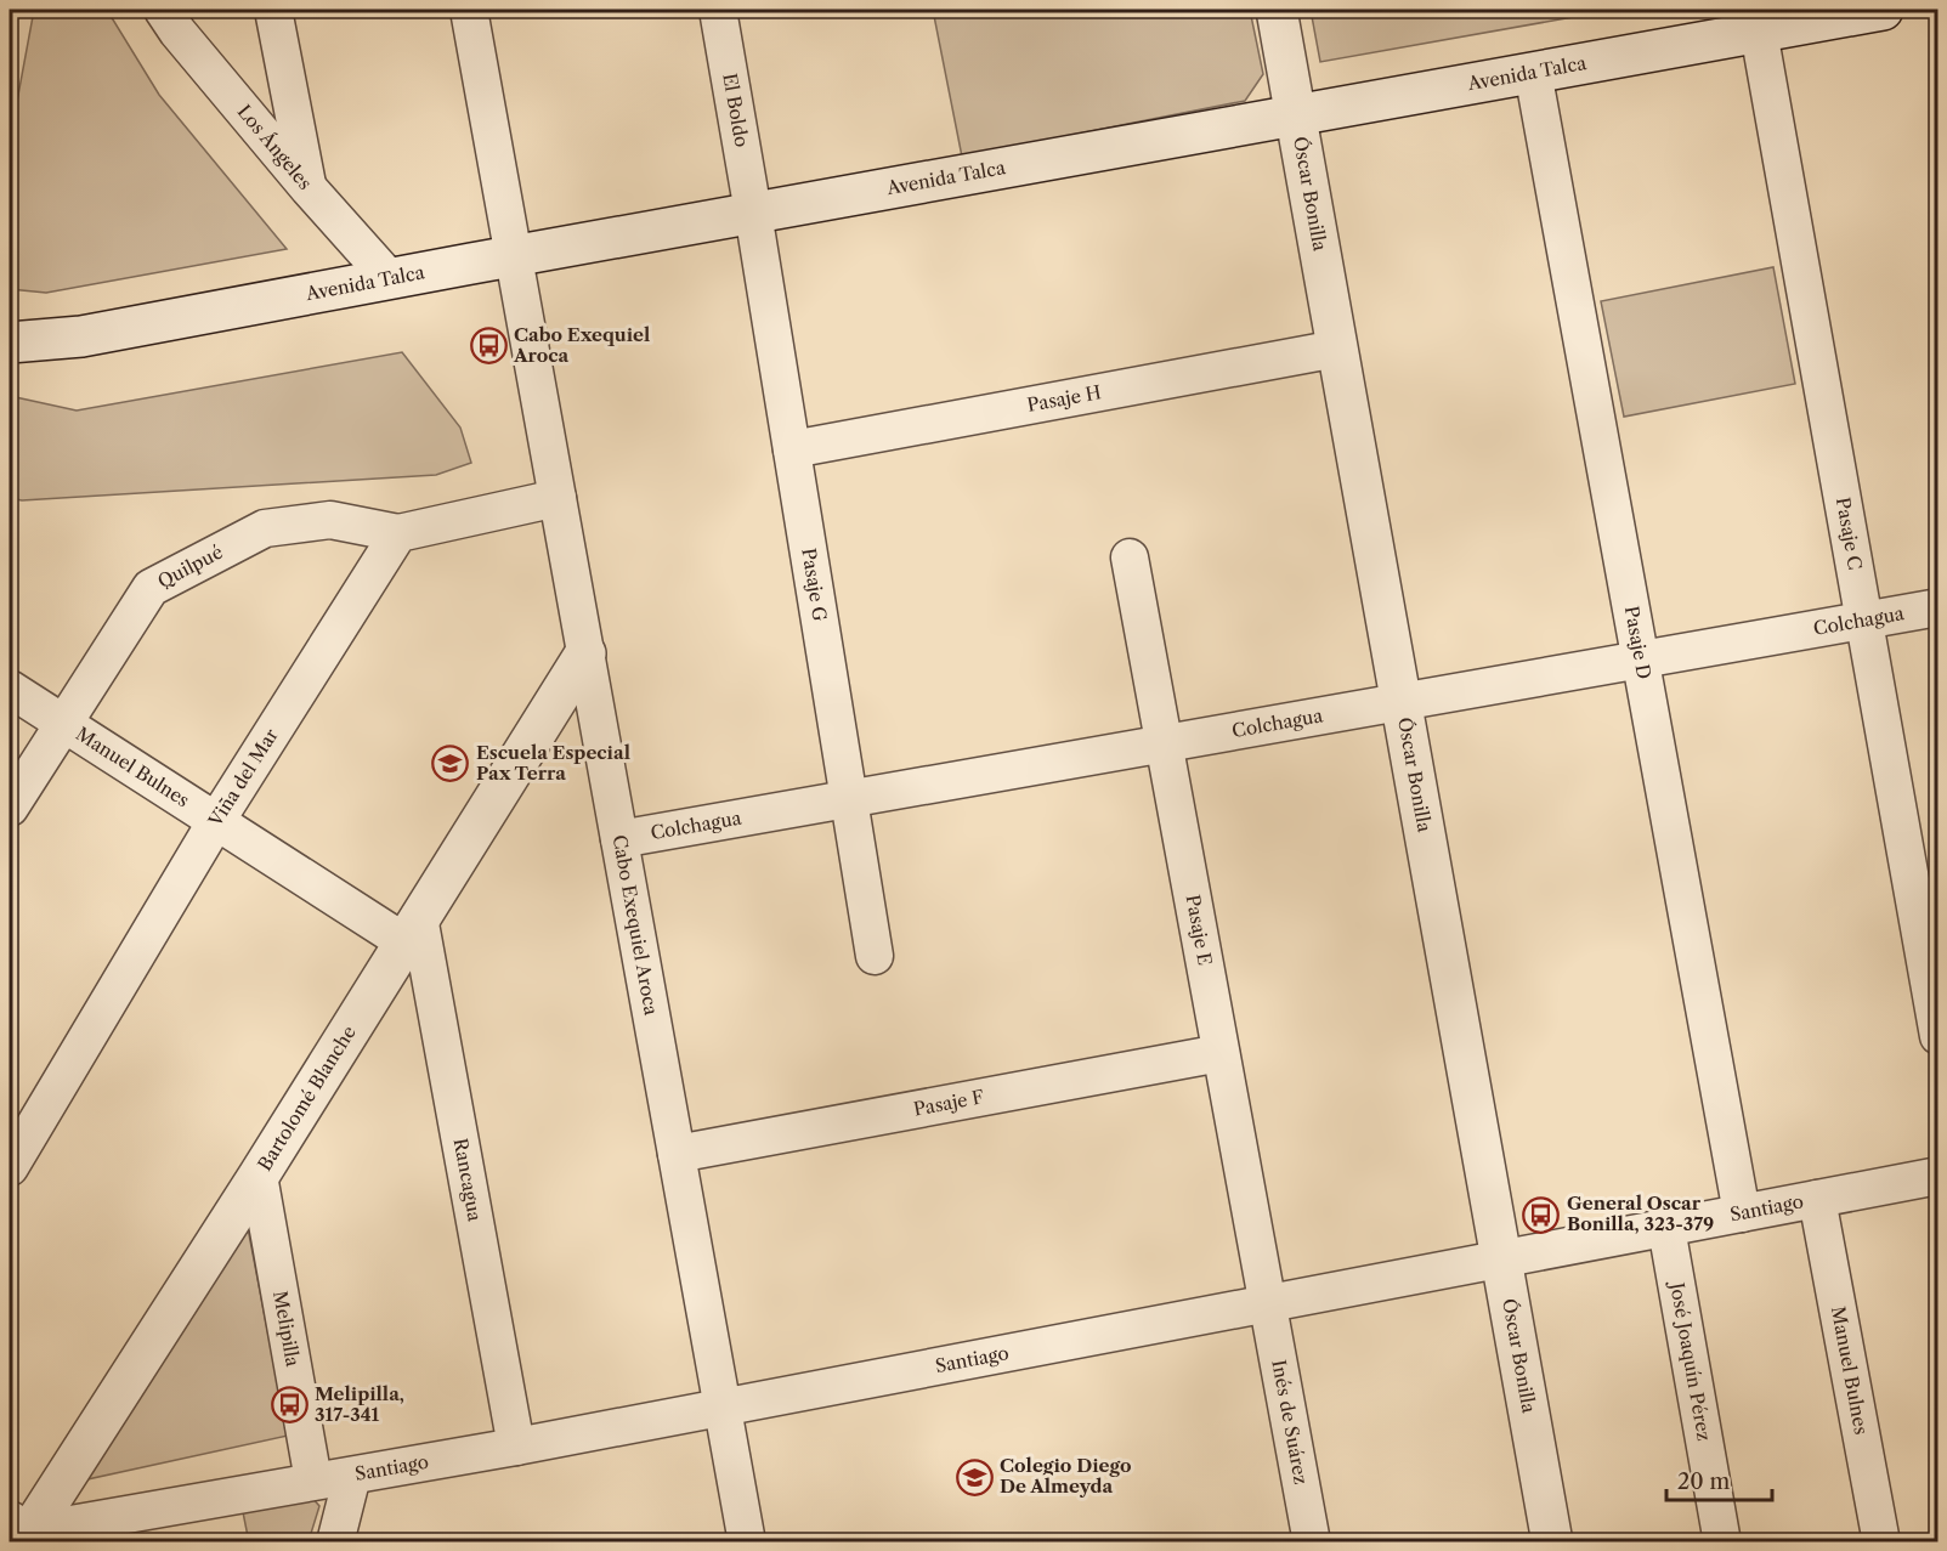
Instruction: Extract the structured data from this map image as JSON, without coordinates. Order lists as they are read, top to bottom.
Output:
{
  "streets": {
    "street": [
      "Avenida Talca",
      "El Boldo",
      "Los Ángeles",
      "Óscar Bonilla",
      "Pasaje H",
      "Pasaje C",
      "Quilpué",
      "Pasaje G",
      "Colchagua",
      "Pasaje D",
      "Manuel Bulnes",
      "Viña del Mar",
      "Cabo Exequiel Aroca",
      "Pasaje E",
      "Bartolomé Blanche",
      "Pasaje F",
      "Rancagua",
      "Santiago",
      "Melipilla",
      "José Joaquín Pérez",
      "Inés de Suárez"
    ]
  },
  "crossings": [
    ["Avenida Talca", "El Boldo"],
    ["Avenida Talca", "Los Ángeles"],
    ["Avenida Talca", "Óscar Bonilla"],
    ["Avenida Talca", "Pasaje C"],
    ["Avenida Talca", "Pasaje G"],
    ["Avenida Talca", "Pasaje D"],
    ["Avenida Talca", "Cabo Exequiel Aroca"],
    ["El Boldo", "Pasaje G"],
    ["Óscar Bonilla", "Pasaje H"],
    ["Óscar Bonilla", "Colchagua"],
    ["Óscar Bonilla", "Santiago"],
    ["Pasaje H", "Pasaje G"],
    ["Pasaje C", "Colchagua"],
    ["Quilpué", "Manuel Bulnes"],
    ["Quilpué", "Viña del Mar"],
    ["Pasaje G", "Colchagua"],
    ["Colchagua", "Pasaje D"],
    ["Colchagua", "Cabo Exequiel Aroca"],
    ["Colchagua", "Pasaje E"],
    ["Pasaje D", "Santiago"],
    ["Manuel Bulnes", "Viña del Mar"],
    ["Manuel Bulnes", "Bartolomé Blanche"],
    ["Manuel Bulnes", "Rancagua"],
    ["Manuel Bulnes", "Santiago"],
    ["Cabo Exequiel Aroca", "Bartolomé Blanche"],
    ["Cabo Exequiel Aroca", "Pasaje F"],
    ["Cabo Exequiel Aroca", "Santiago"],
    ["Pasaje E", "Pasaje F"],
    ["Pasaje E", "Santiago"],
    ["Pasaje E", "Inés de Suárez"],
    ["Bartolomé Blanche", "Rancagua"],
    ["Bartolomé Blanche", "Santiago"],
    ["Bartolomé Blanche", "Melipilla"],
    ["Rancagua", "Santiago"],
    ["Santiago", "Melipilla"],
    ["Santiago", "José Joaquín Pérez"],
    ["Santiago", "Inés de Suárez"]
  ],
  "places": {
    "bus stop": ["Cabo Exequiel Aroca", "General Oscar Bonilla, 323-379", "Melipilla, 317-341"],
    "school or university": ["Escuela Especial Pax Terra", "Colegio Diego De Almeyda"]
  },
  "scale_bar": "20 m"
}
